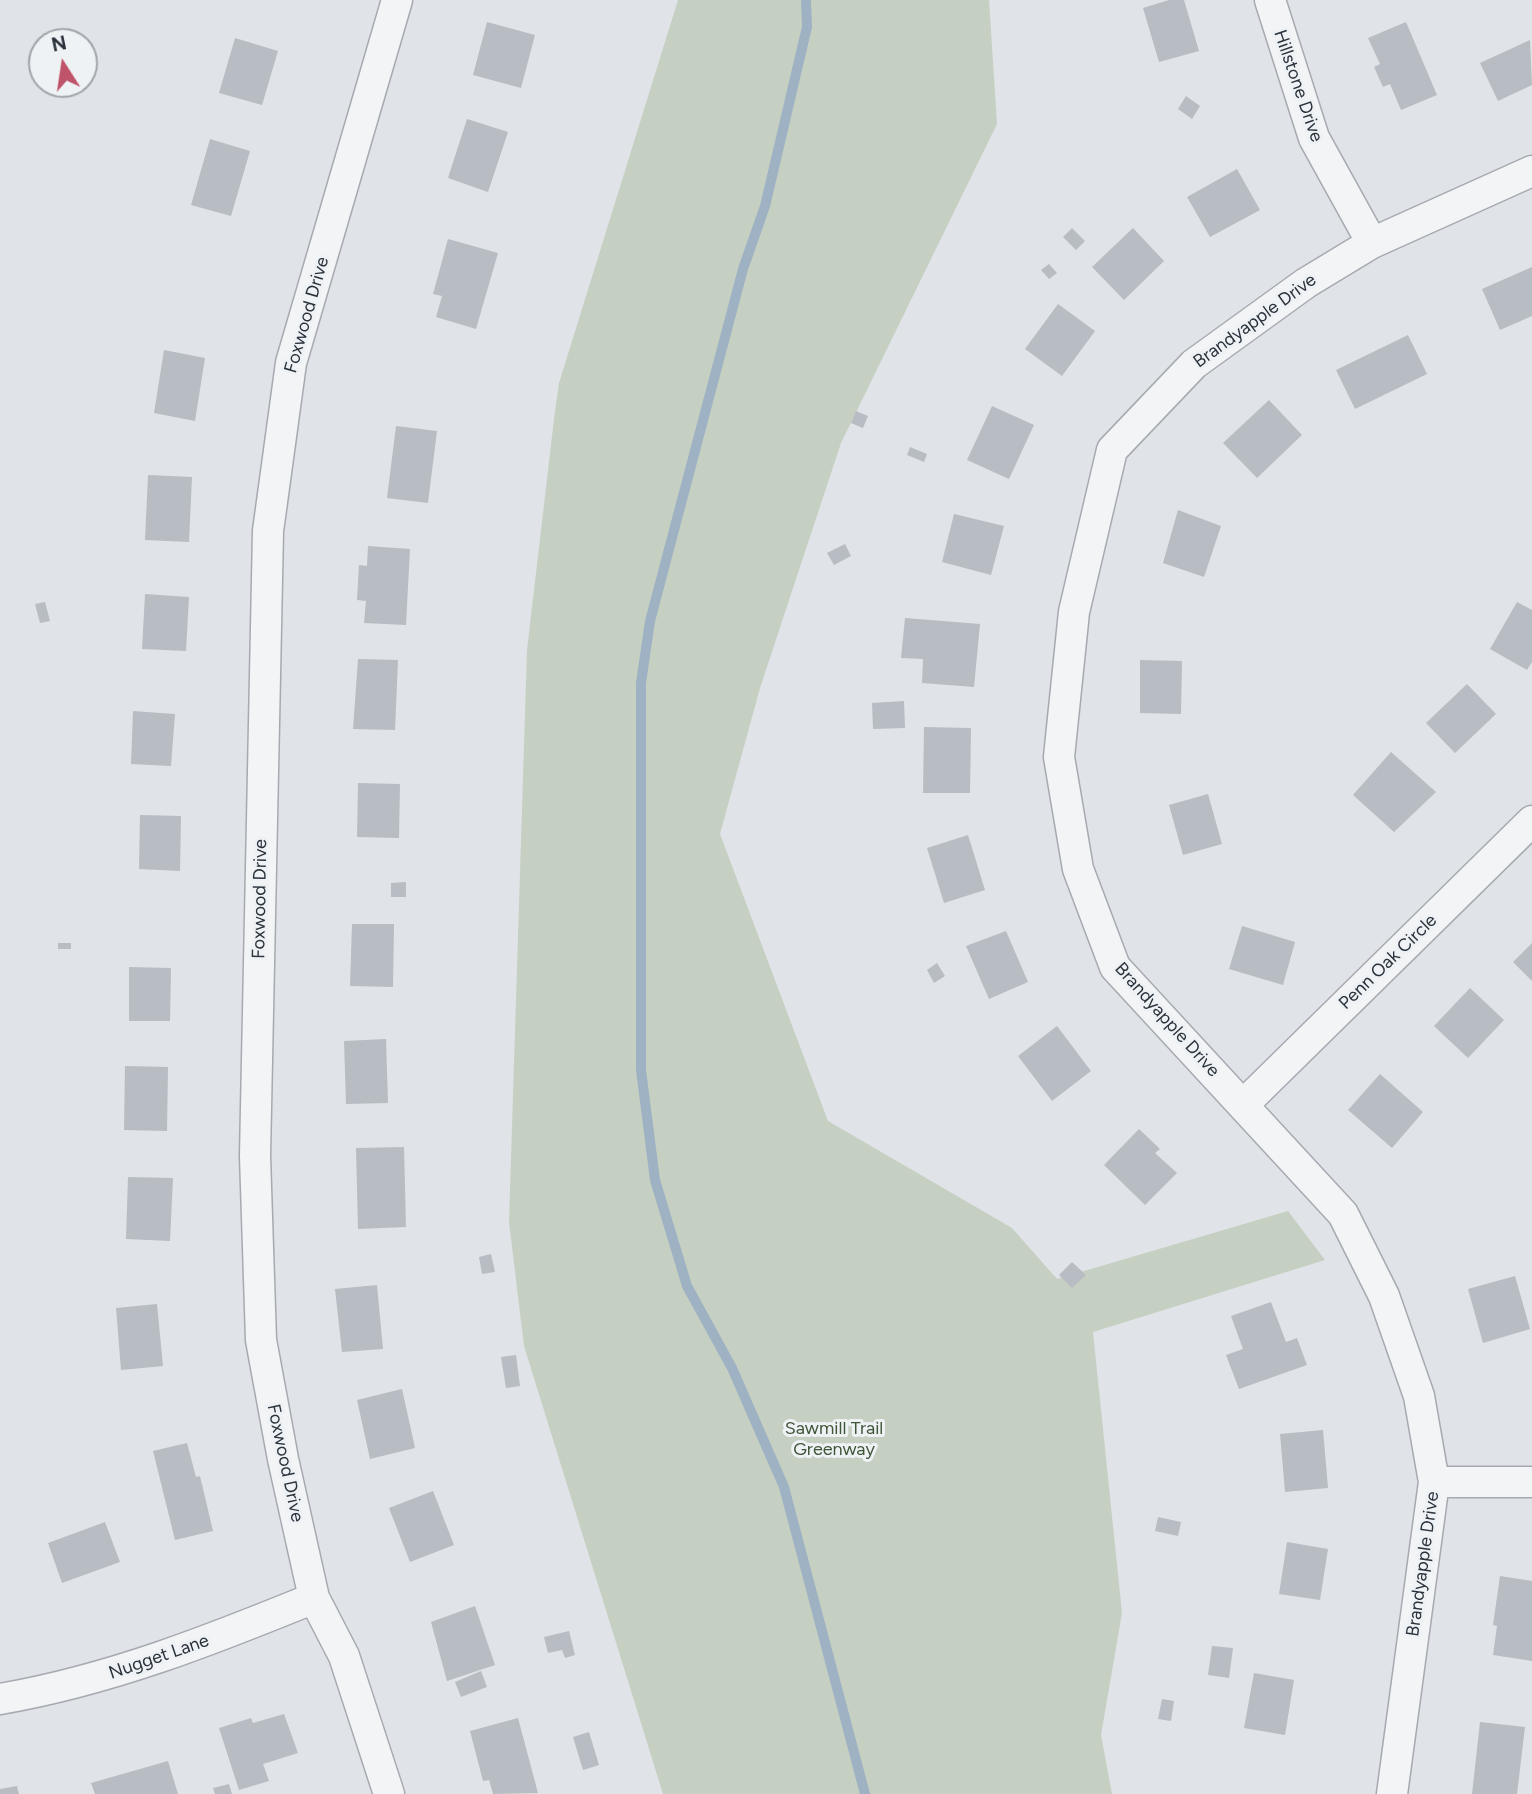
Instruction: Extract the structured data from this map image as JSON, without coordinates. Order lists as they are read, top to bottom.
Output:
{
  "streets": {
    "street": [
      "Hillstone Drive",
      "Foxwood Drive",
      "Brandyapple Drive",
      "Penn Oak Circle",
      "Nugget Lane"
    ]
  },
  "crossings": [
    ["Hillstone Drive", "Brandyapple Drive"],
    ["Foxwood Drive", "Nugget Lane"],
    ["Brandyapple Drive", "Penn Oak Circle"]
  ],
  "parks": ["Sawmill Trail Greenway"],
  "north": "top"
}
